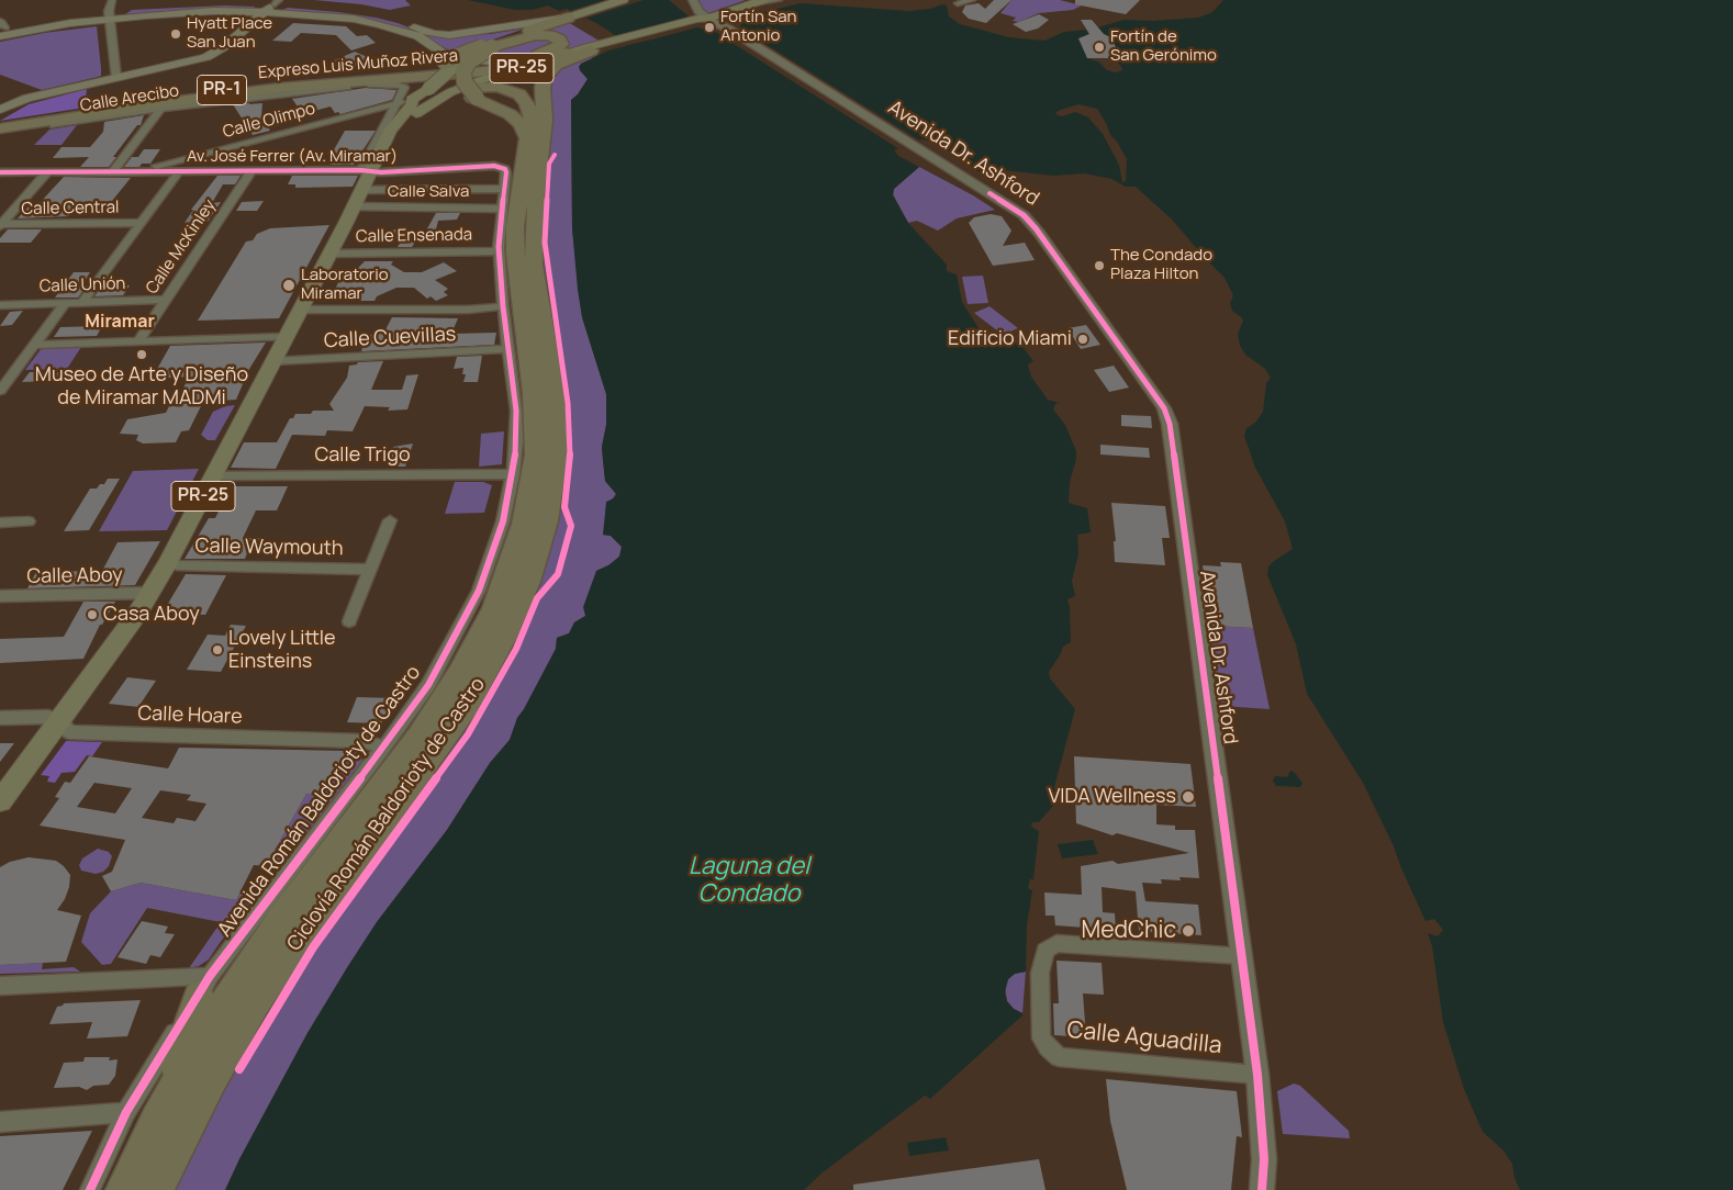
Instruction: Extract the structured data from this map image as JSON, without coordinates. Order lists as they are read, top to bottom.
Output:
{
  "streets": {
    "highway": ["Expreso Luis Muñoz Rivera", "PR-1"],
    "main road": ["PR-25"],
    "street": [
      "Calle Arecibo",
      "Calle Olimpo",
      "Avenida Dr. Ashford",
      "Av. José Ferrer (Av. Miramar)",
      "Calle Salva",
      "Calle Central",
      "Calle Ensenada",
      "Calle McKinley",
      "Calle Unión",
      "Calle Cuevillas",
      "Calle Trigo",
      "Calle Waymouth",
      "Calle Aboy",
      "Calle Hoare",
      "Avenida Román Baldorioty de Castro",
      "Calle Aguadilla"
    ],
    "cycle path": ["Ciclovía Román Baldorioty de Castro"]
  },
  "crossings": [
    ["Expreso Luis Muñoz Rivera", "PR-25"],
    ["Expreso Luis Muñoz Rivera", "PR-1"],
    ["PR-25", "PR-1"],
    ["PR-25", "Calle Arecibo"],
    ["PR-25", "Calle Olimpo"],
    ["PR-25", "Av. José Ferrer (Av. Miramar)"],
    ["PR-25", "Calle Salva"],
    ["PR-25", "Calle Ensenada"],
    ["PR-25", "Calle Cuevillas"],
    ["PR-25", "Calle Trigo"],
    ["PR-25", "Calle Waymouth"],
    ["PR-25", "Calle Aboy"],
    ["PR-25", "Calle Hoare"],
    ["PR-1", "Avenida Dr. Ashford"],
    ["Calle Arecibo", "Calle Olimpo"],
    ["Calle Olimpo", "Av. José Ferrer (Av. Miramar)"],
    ["Avenida Dr. Ashford", "Calle Aguadilla"],
    ["Av. José Ferrer (Av. Miramar)", "Calle Salva"],
    ["Av. José Ferrer (Av. Miramar)", "Calle McKinley"],
    ["Calle Ensenada", "Avenida Román Baldorioty de Castro"],
    ["Calle McKinley", "Calle Unión"],
    ["Calle Cuevillas", "Avenida Román Baldorioty de Castro"],
    ["Calle Trigo", "Avenida Román Baldorioty de Castro"],
    ["Calle Hoare", "Avenida Román Baldorioty de Castro"]
  ],
  "districts": ["Miramar"],
  "water": ["Laguna del Condado"],
  "places": [
    "Fortín San Antonio",
    "Hyatt Place San Juan",
    "Fortín de San Gerónimo",
    "The Condado Plaza Hilton",
    "Laboratorio Miramar",
    "Edificio Miami",
    "Museo de Arte y Diseño de Miramar MADMi",
    "Casa Aboy",
    "Lovely Little Einsteins",
    "VIDA Wellness",
    "MedChic"
  ]
}
